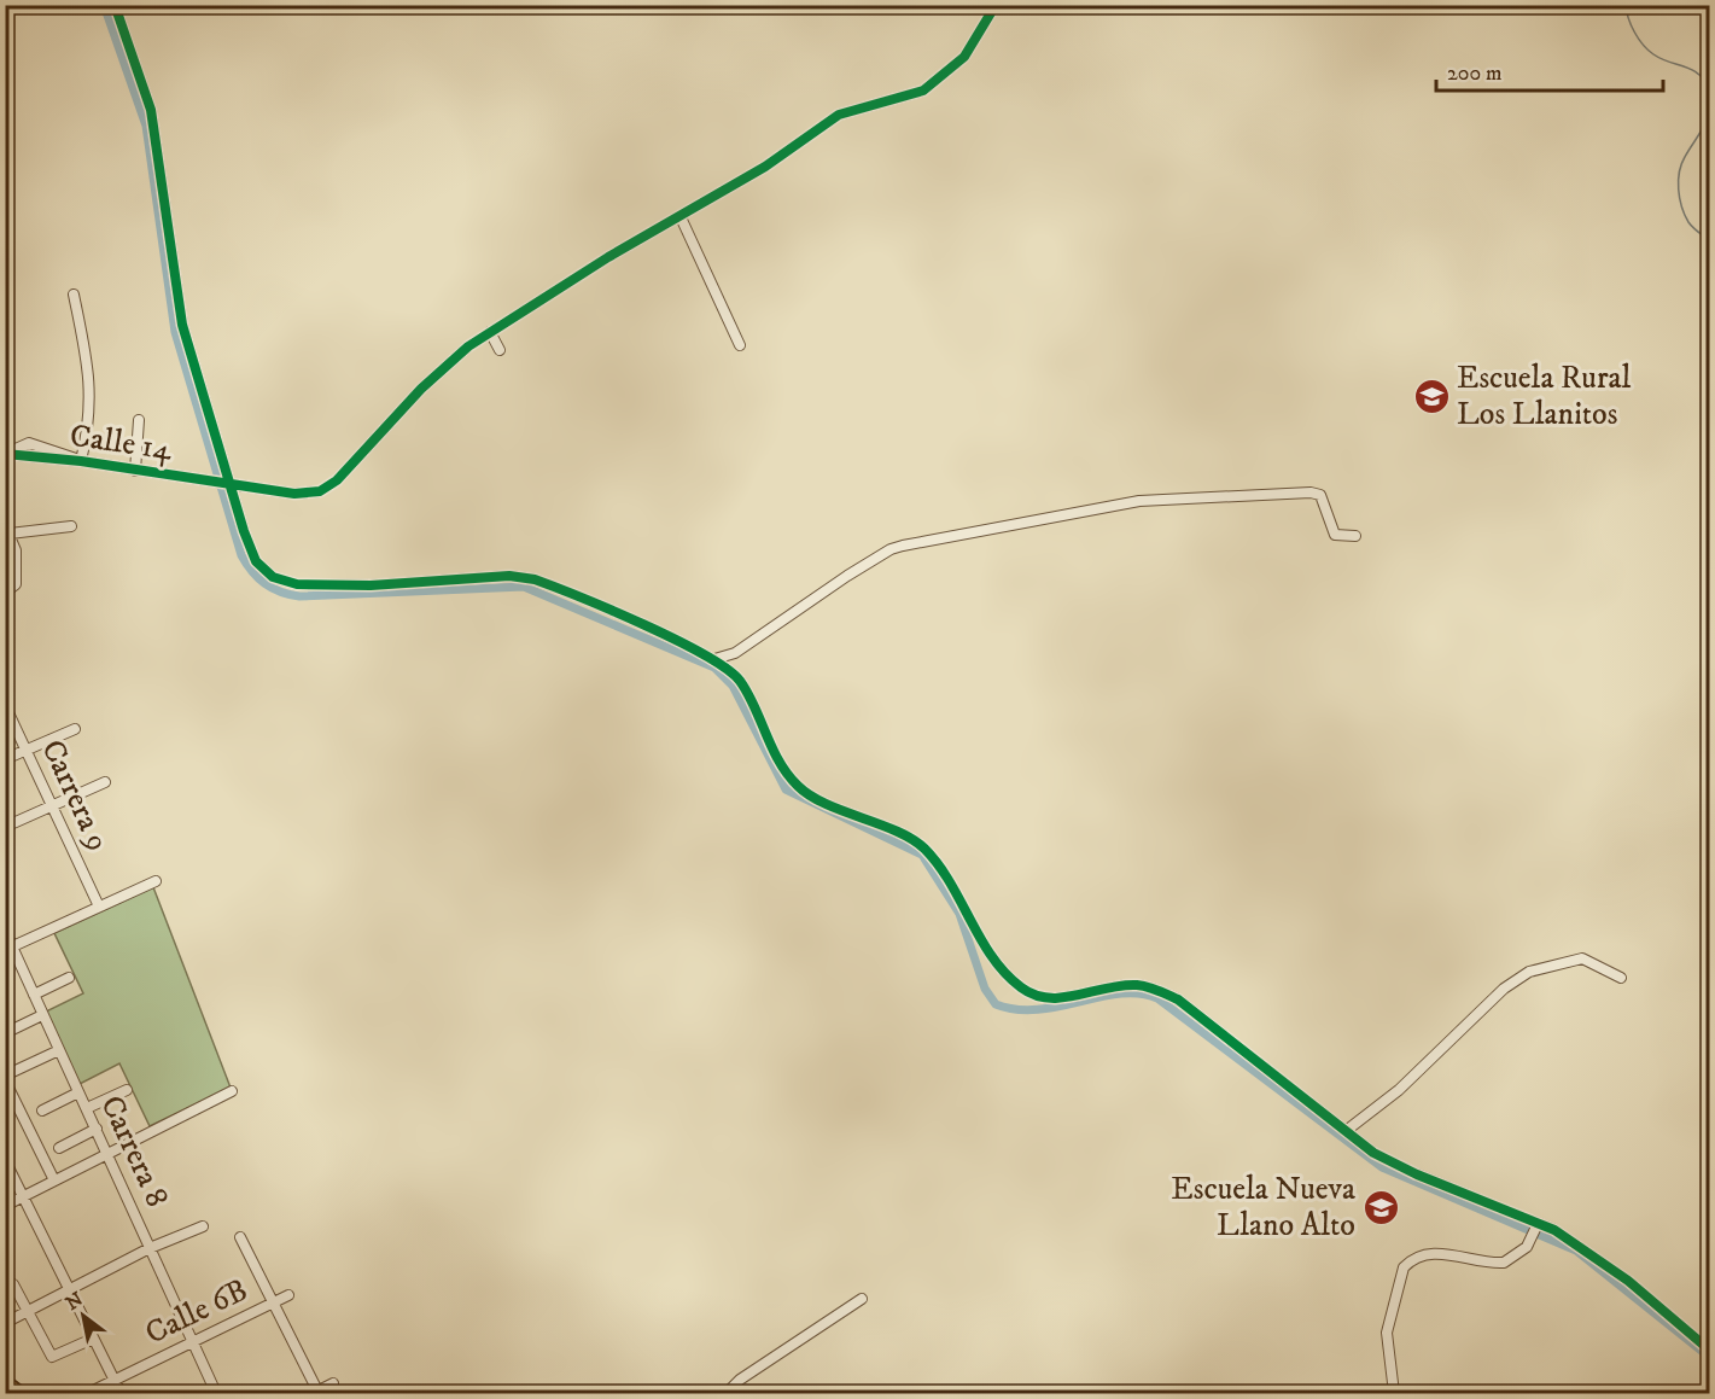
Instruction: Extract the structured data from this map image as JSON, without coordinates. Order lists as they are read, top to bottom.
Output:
{
  "streets": {
    "street": [
      "Calle 14",
      "Carrera 9",
      "Carrera 8",
      "Calle 6B"
    ]
  },
  "crossings": [
    ["Carrera 8", "Calle 6B"]
  ],
  "places": {
    "school or university": ["Escuela Rural Los Llanitos", "Escuela Nueva Llano Alto"]
  },
  "scale_bar": "200 m",
  "north": "top left"
}
